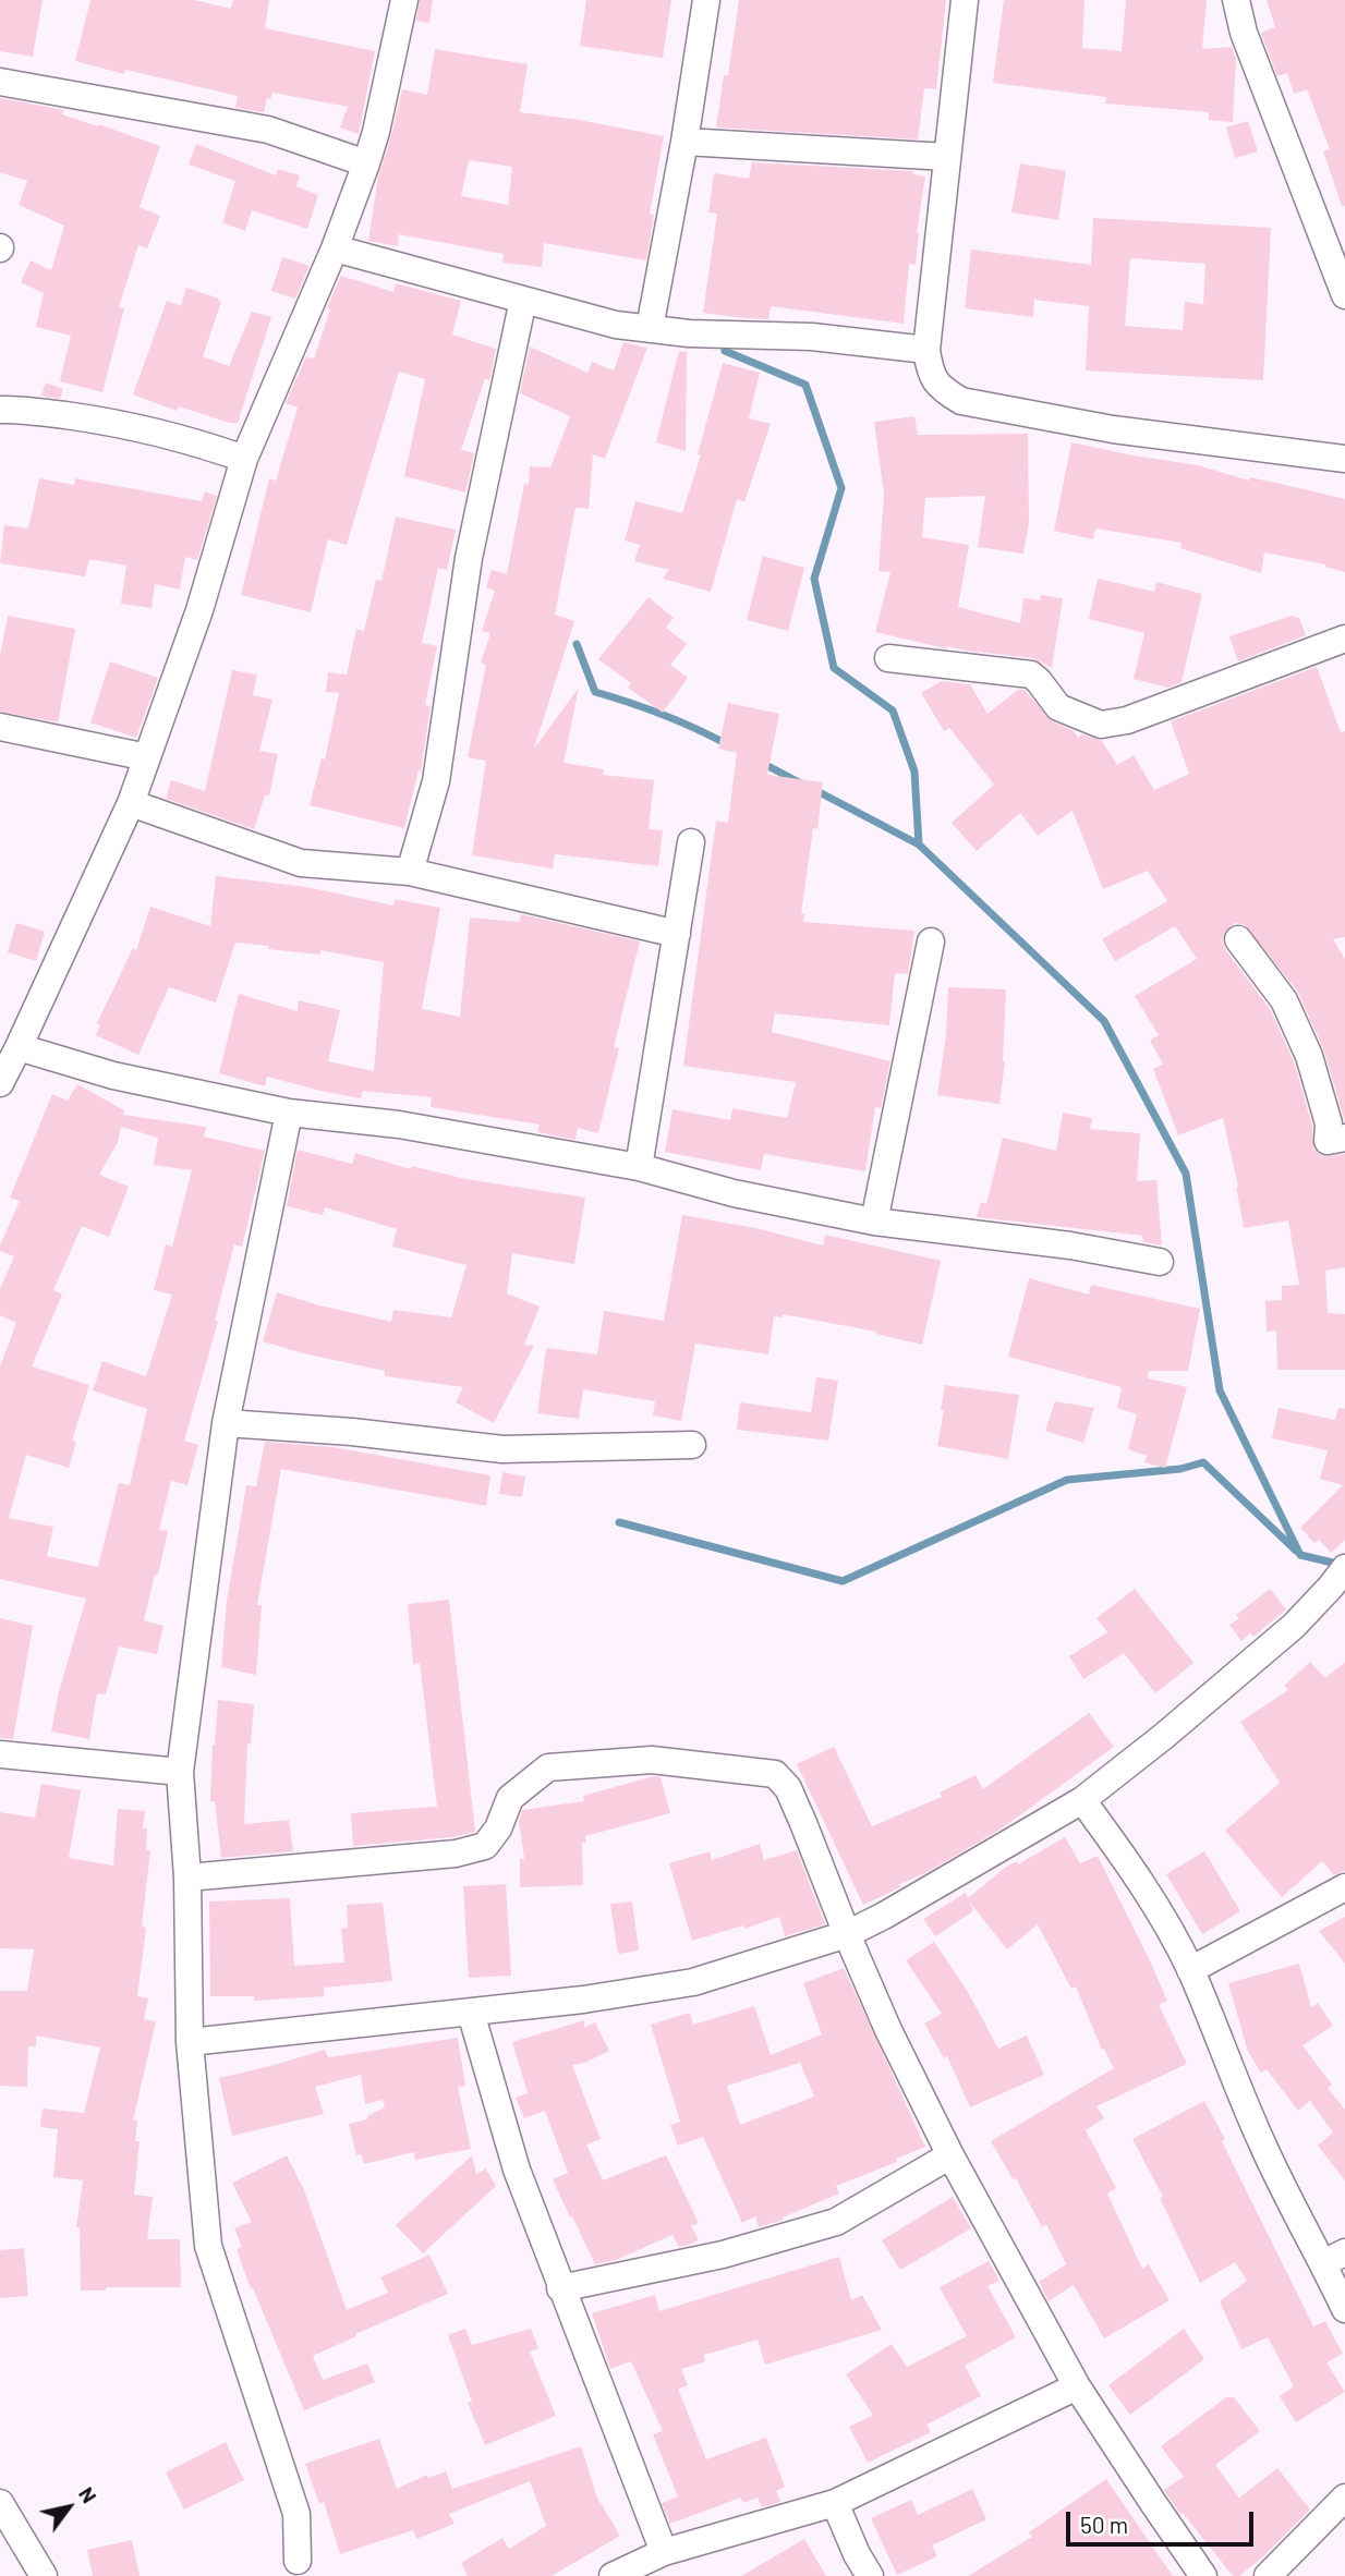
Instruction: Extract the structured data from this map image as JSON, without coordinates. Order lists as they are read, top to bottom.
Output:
{
  "scale_bar": "50 m",
  "north": "top right"
}
